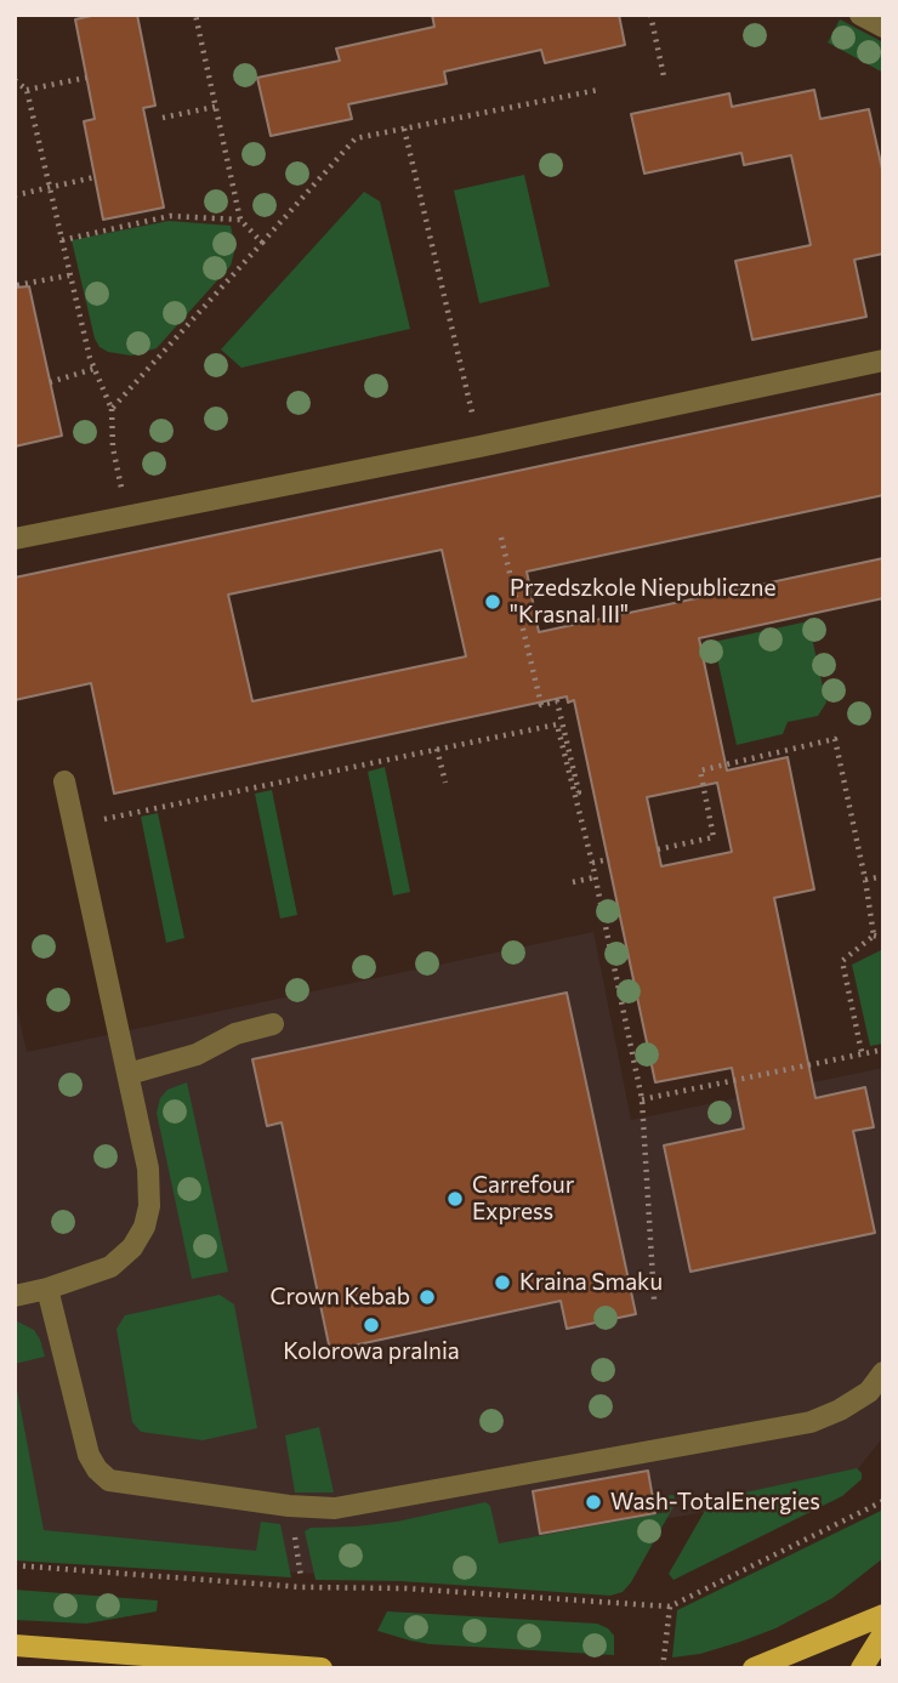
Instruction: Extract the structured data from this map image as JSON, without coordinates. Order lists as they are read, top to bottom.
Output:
{
  "places": [
    "Przedszkole Niepubliczne \"Krasnal III\"",
    "Carrefour Express",
    "Kraina Smaku",
    "Crown Kebab",
    "Kolorowa pralnia",
    "Wash-TotalEnergies"
  ]
}
